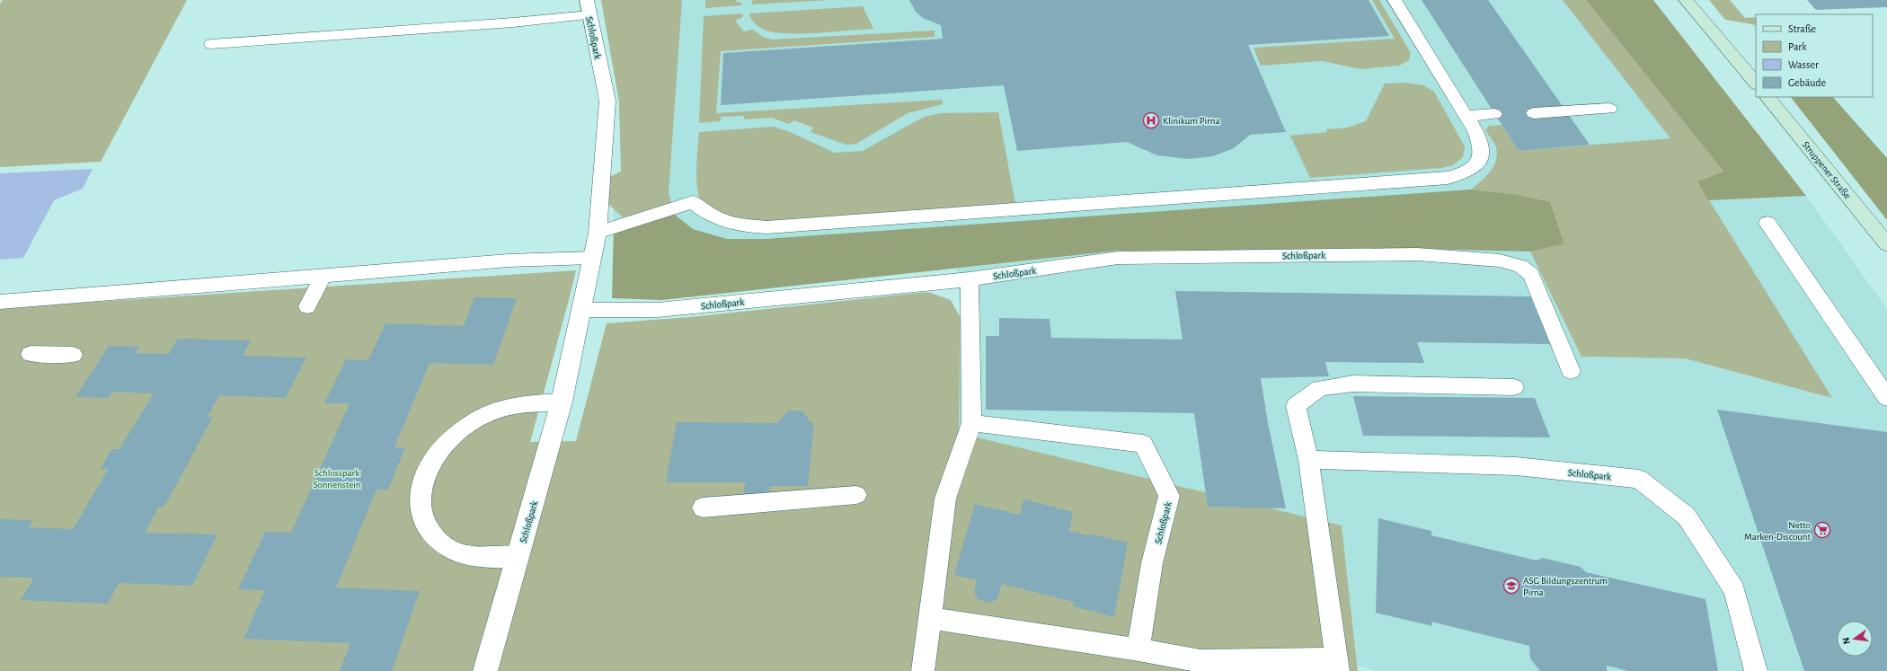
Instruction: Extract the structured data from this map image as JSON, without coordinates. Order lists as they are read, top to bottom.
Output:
{
  "streets": {
    "main road": ["Struppener Straße"],
    "street": ["Schloßpark"]
  },
  "parks": ["Schlosspark Sonnenstein"],
  "places": {
    "hospital": ["Klinikum Pirna"],
    "supermarket": ["Netto Marken-Discount"],
    "school or university": ["ASG Bildungszentrum Pirna"]
  },
  "legend": [
    "Straße",
    "Park",
    "Wasser",
    "Gebäude"
  ],
  "north": "left"
}
